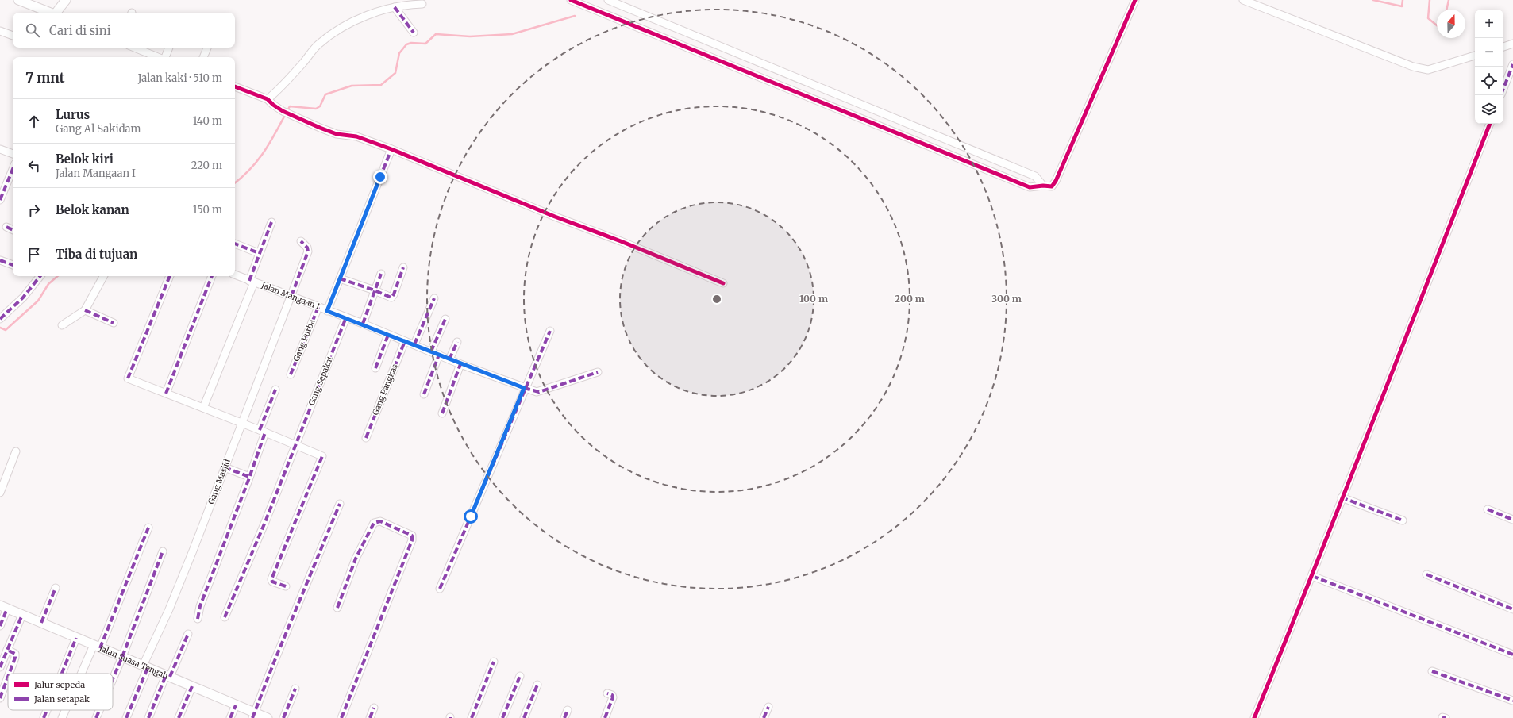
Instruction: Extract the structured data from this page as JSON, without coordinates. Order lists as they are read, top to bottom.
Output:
{
  "streets": {
    "street": [
      "Jalan Mangaan I",
      "Gang Purba",
      "Gang Sepakat",
      "Gang Pangkas",
      "Gang Masjid",
      "Jalan Suasa Tengah"
    ]
  },
  "crossings": [
    ["Jalan Mangaan I", "Gang Purba"],
    ["Jalan Mangaan I", "Gang Sepakat"],
    ["Jalan Mangaan I", "Gang Pangkas"],
    ["Jalan Mangaan I", "Gang Masjid"],
    ["Gang Masjid", "Jalan Suasa Tengah"]
  ],
  "legend": ["Jalur sepeda", "Jalan setapak"],
  "north": "top",
  "page": {
    "map_buttons": ["+", "−"],
    "search": "Cari di sini",
    "heading": ["7 mnt", "Jalan kaki · 510 m"],
    "list": [
      ["Lurus", "Gang Al Sakidam", "140 m"],
      ["Belok kiri", "Jalan Mangaan I", "220 m"],
      ["Belok kanan", "150 m"],
      "Tiba di tujuan"
    ]
  },
  "rings": ["100 m", "200 m", "300 m"]
}
